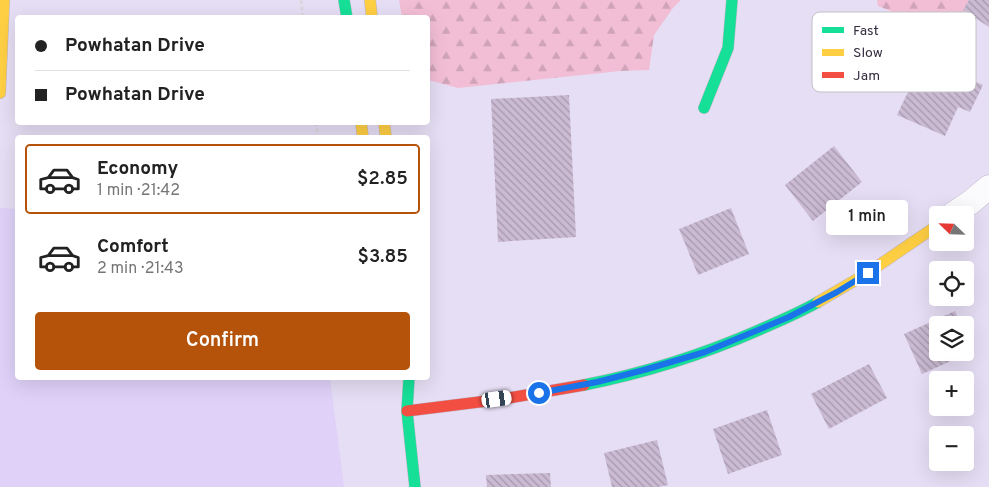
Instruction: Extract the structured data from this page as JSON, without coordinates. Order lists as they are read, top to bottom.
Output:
{
  "legend": ["Fast", "Slow", "Jam"],
  "north": "top left",
  "page": {
    "banner": ["Powhatan Drive", "Powhatan Drive"],
    "list": [
      {
        "name": "Economy",
        "note": "1 min · 21:42",
        "value": "$2.85"
      },
      {
        "name": "Comfort",
        "note": "2 min · 21:43",
        "value": "$3.85"
      }
    ],
    "bubble": "1 min",
    "map_buttons": ["+", "−"],
    "buttons": "Confirm"
  }
}
